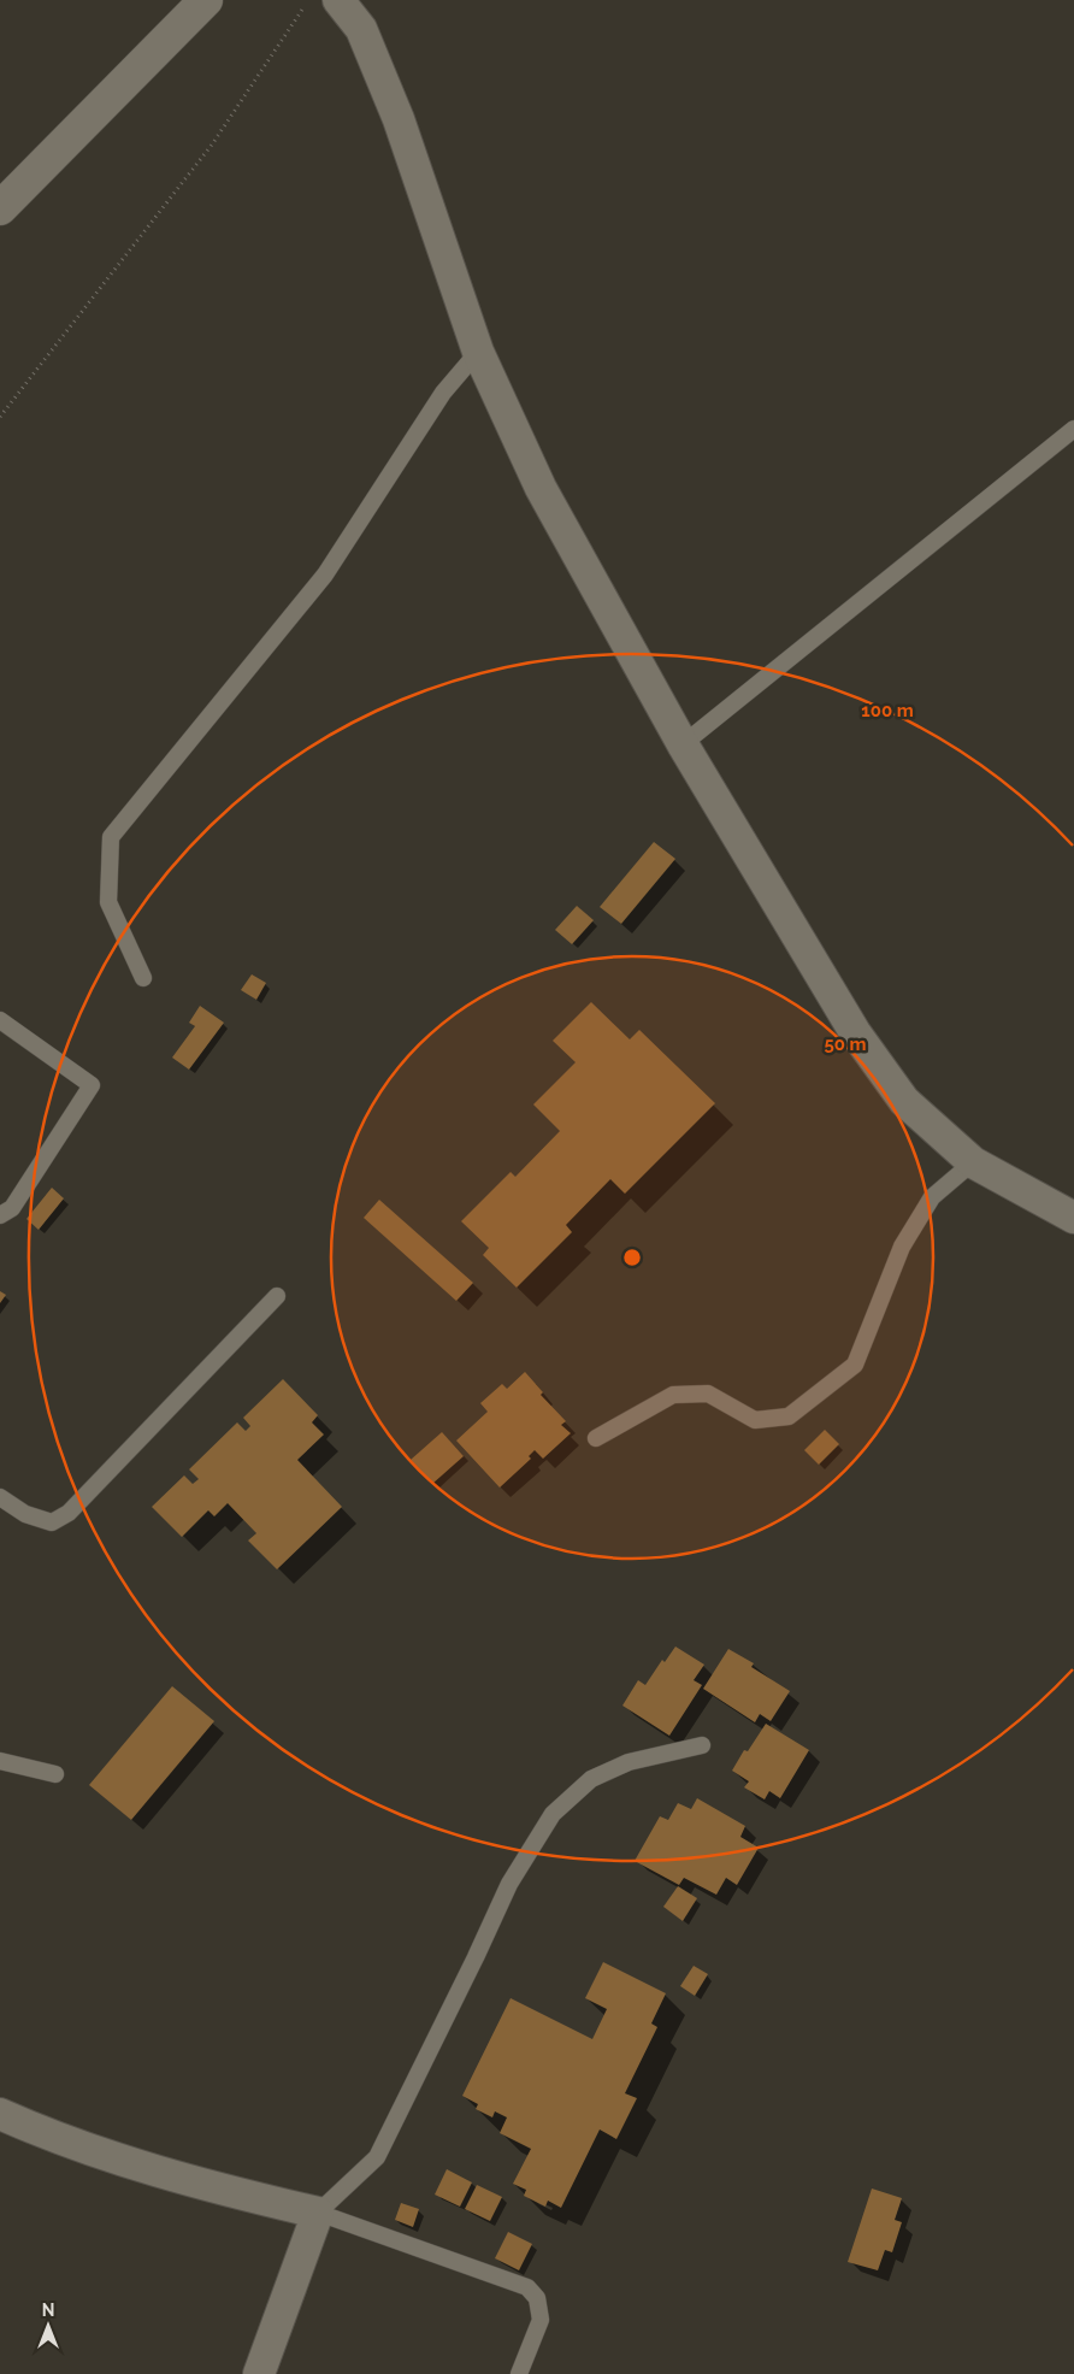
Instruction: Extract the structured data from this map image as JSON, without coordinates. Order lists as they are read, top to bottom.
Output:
{
  "north": "top",
  "rings": ["100 m", "50 m"]
}
